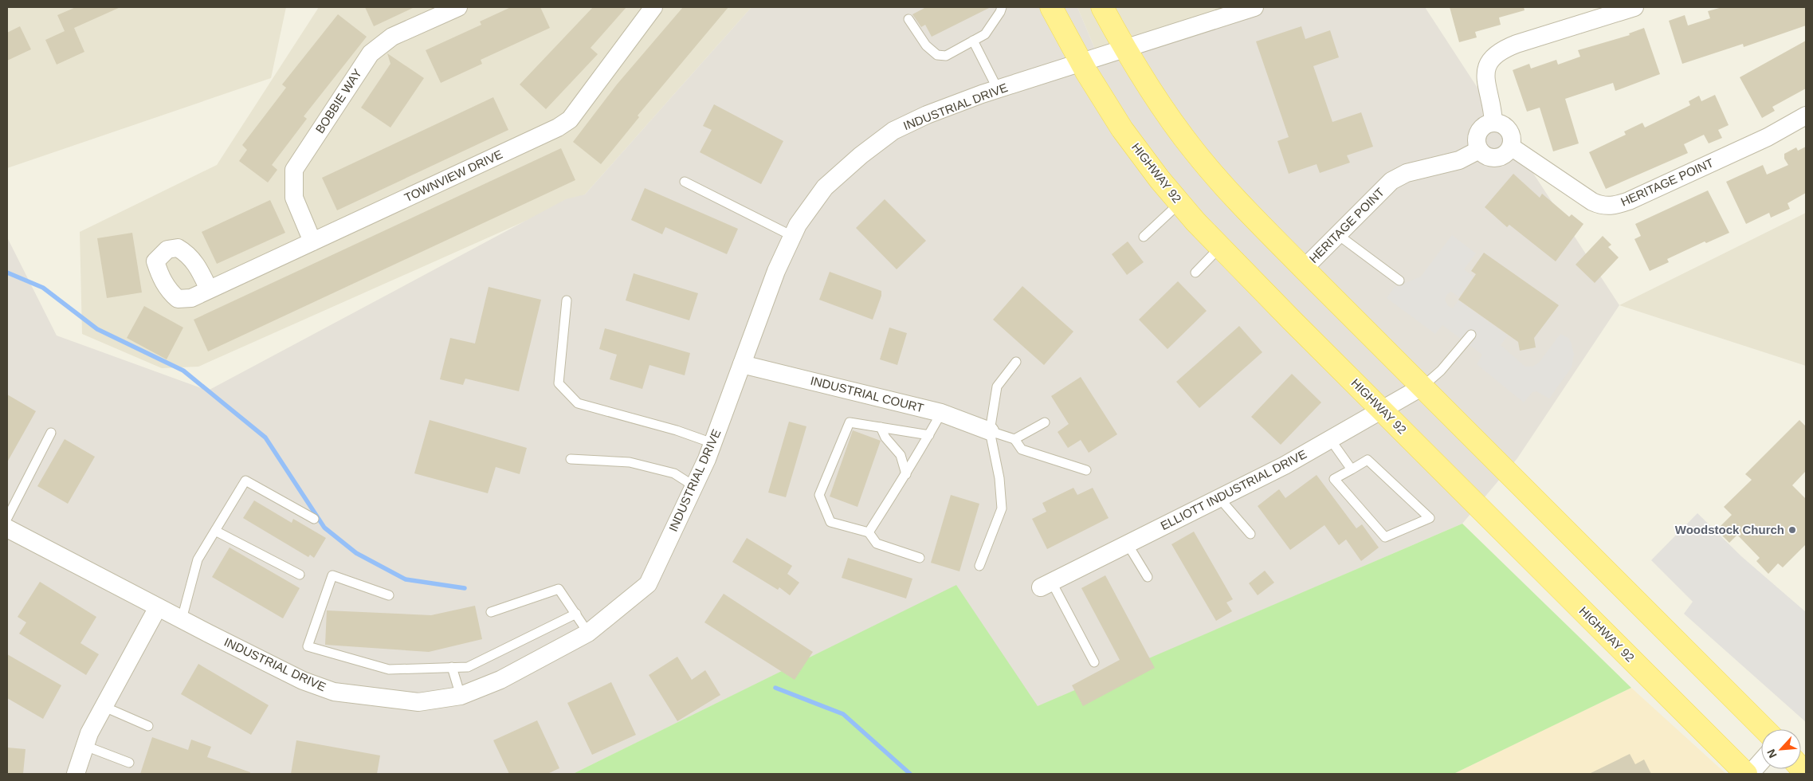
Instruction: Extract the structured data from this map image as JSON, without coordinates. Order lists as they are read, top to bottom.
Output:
{
  "streets": {
    "main road": ["HIGHWAY 92"],
    "street": [
      "BOBBIE WAY",
      "INDUSTRIAL DRIVE",
      "TOWNVIEW DRIVE",
      "HERITAGE POINT",
      "INDUSTRIAL COURT",
      "ELLIOTT INDUSTRIAL DRIVE"
    ]
  },
  "crossings": [
    ["BOBBIE WAY", "TOWNVIEW DRIVE"],
    ["INDUSTRIAL DRIVE", "HIGHWAY 92"],
    ["INDUSTRIAL DRIVE", "INDUSTRIAL COURT"],
    ["HIGHWAY 92", "ELLIOTT INDUSTRIAL DRIVE"]
  ],
  "places": ["Woodstock Church"],
  "north": "bottom left"
}
